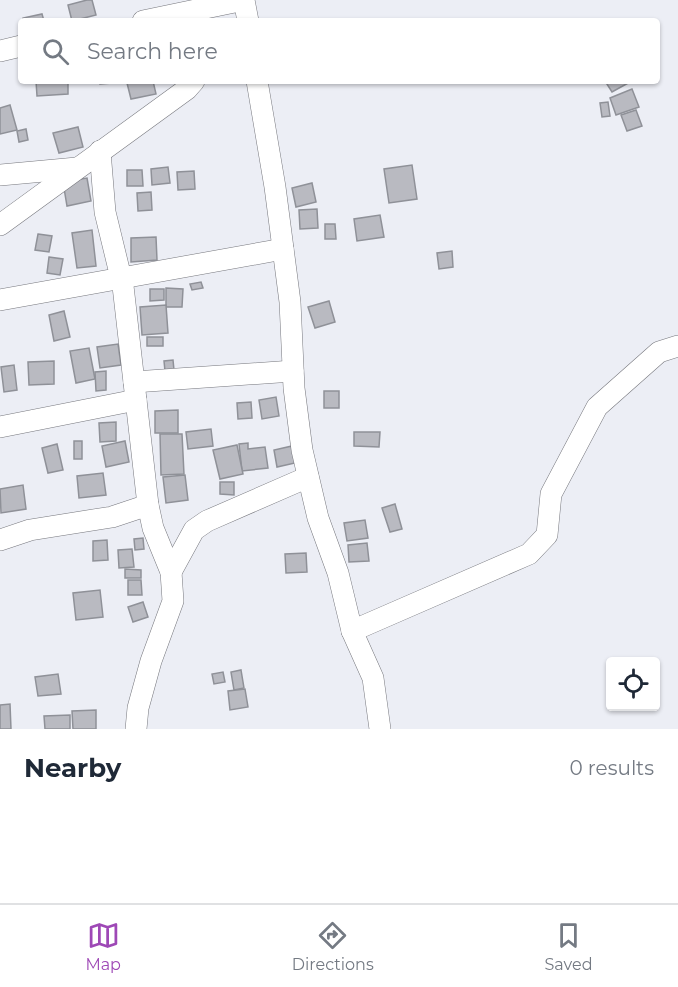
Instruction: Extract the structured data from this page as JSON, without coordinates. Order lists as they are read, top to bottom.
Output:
{
  "page": {
    "search": "Search here",
    "heading": ["Nearby", "0 results"],
    "nav": ["Map", "Directions", "Saved"]
  }
}
